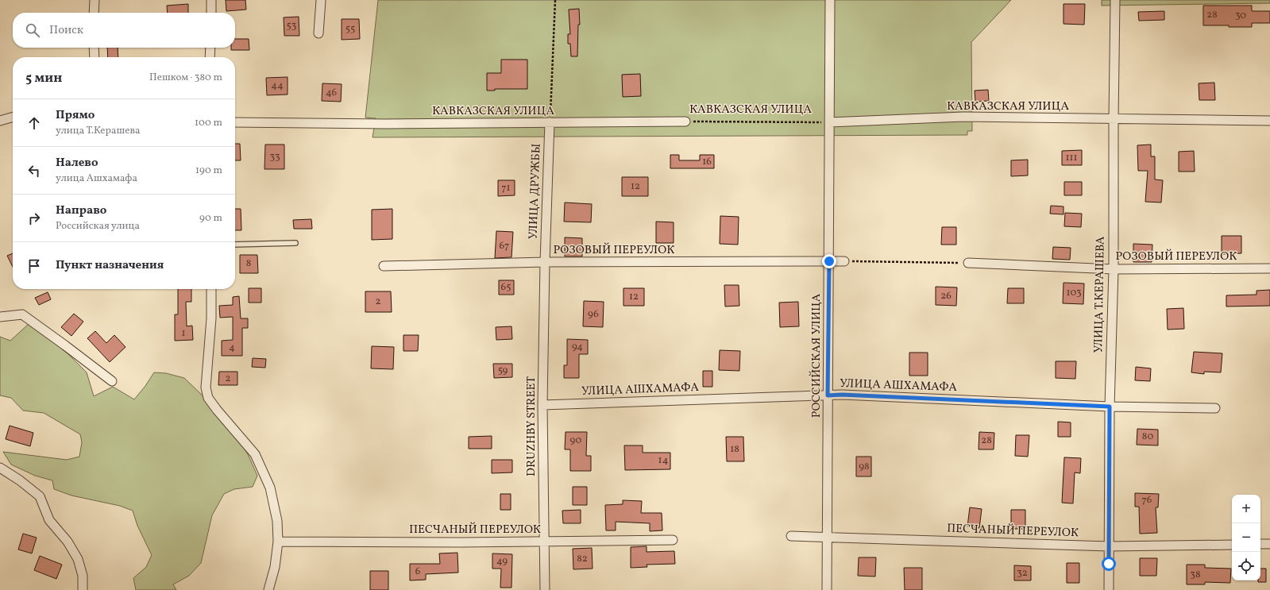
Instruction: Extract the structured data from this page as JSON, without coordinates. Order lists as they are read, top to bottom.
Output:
{
  "streets": {
    "street": [
      "КАВКАЗCКАЯ УЛИЦА",
      "УЛИЦА ДРУЖБЫ",
      "РОЗОВЫЙ ПЕРЕУЛОК",
      "УЛИЦА Т.КЕРАШЕВА",
      "РОССИЙСКАЯ УЛИЦА",
      "УЛИЦА АШХАМАФА",
      "DRUZHBY STREET",
      "ПЕСЧАНЫЙ ПЕРЕУЛОК"
    ]
  },
  "crossings": [
    ["КАВКАЗCКАЯ УЛИЦА", "УЛИЦА ДРУЖБЫ"],
    ["КАВКАЗCКАЯ УЛИЦА", "УЛИЦА Т.КЕРАШЕВА"],
    ["КАВКАЗCКАЯ УЛИЦА", "РОССИЙСКАЯ УЛИЦА"],
    ["УЛИЦА ДРУЖБЫ", "РОЗОВЫЙ ПЕРЕУЛОК"],
    ["УЛИЦА ДРУЖБЫ", "DRUZHBY STREET"],
    ["РОЗОВЫЙ ПЕРЕУЛОК", "УЛИЦА Т.КЕРАШЕВА"],
    ["РОЗОВЫЙ ПЕРЕУЛОК", "РОССИЙСКАЯ УЛИЦА"],
    ["РОЗОВЫЙ ПЕРЕУЛОК", "DRUZHBY STREET"],
    ["УЛИЦА Т.КЕРАШЕВА", "УЛИЦА АШХАМАФА"],
    ["УЛИЦА Т.КЕРАШЕВА", "ПЕСЧАНЫЙ ПЕРЕУЛОК"],
    ["РОССИЙСКАЯ УЛИЦА", "УЛИЦА АШХАМАФА"],
    ["РОССИЙСКАЯ УЛИЦА", "ПЕСЧАНЫЙ ПЕРЕУЛОК"],
    ["УЛИЦА АШХАМАФА", "DRUZHBY STREET"],
    ["DRUZHBY STREET", "ПЕСЧАНЫЙ ПЕРЕУЛОК"]
  ],
  "house_numbers": [
    "28",
    "30",
    "53",
    "55",
    "44",
    "46",
    "33",
    "111",
    "16",
    "12",
    "71",
    "67",
    "8",
    "65",
    "103",
    "26",
    "12",
    "2",
    "96",
    "1",
    "94",
    "4",
    "59",
    "2",
    "80",
    "90",
    "28",
    "18",
    "14",
    "98",
    "76",
    "82",
    "49",
    "6",
    "32",
    "38"
  ],
  "page": {
    "search": "Поиск",
    "heading": ["5 мин", "Пешком · 380 m"],
    "list": [
      ["Прямо", "улица Т.Керашева", "100 m"],
      ["Налево", "улица Ашхамафа", "190 m"],
      ["Направо", "Российская улица", "90 m"],
      "Пункт назначения"
    ],
    "map_buttons": ["+", "−"]
  }
}
